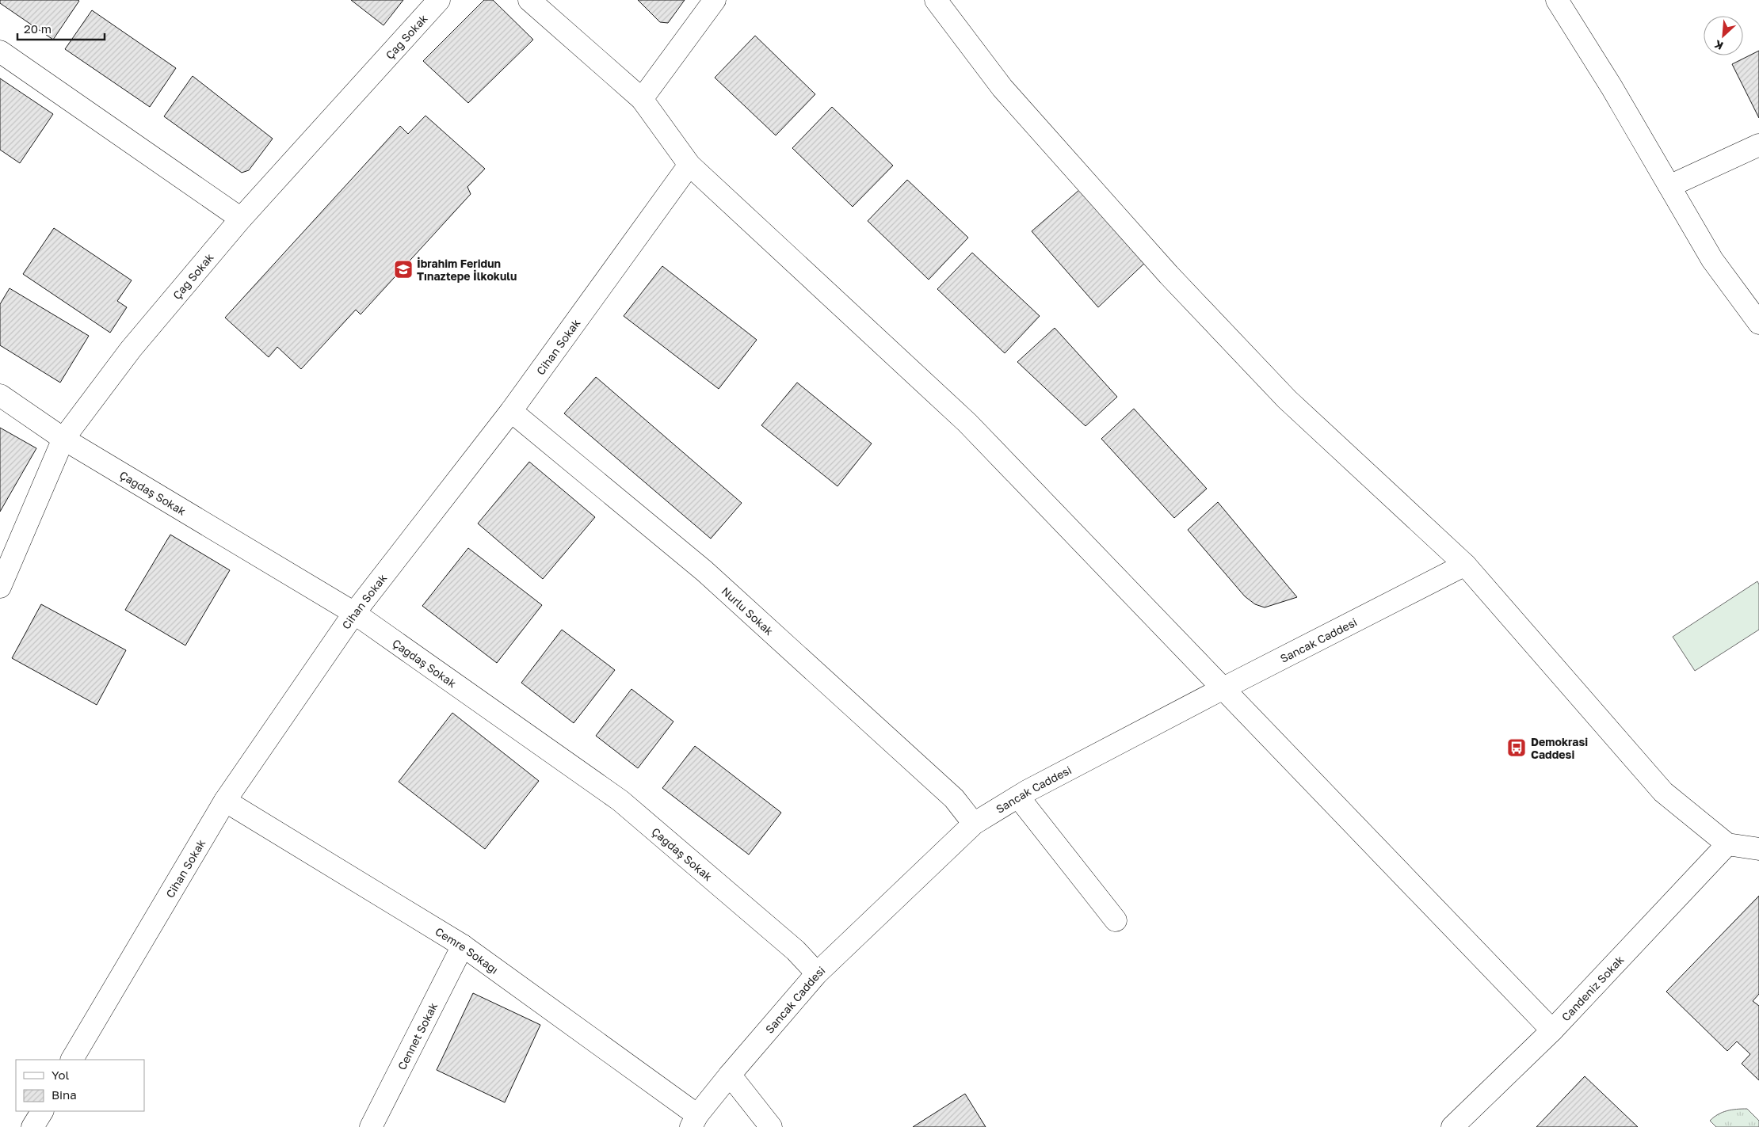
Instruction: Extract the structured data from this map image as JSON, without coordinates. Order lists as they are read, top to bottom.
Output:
{
  "streets": {
    "street": [
      "Çağ Sokak",
      "Cihan Sokak",
      "Çağdaş Sokak",
      "Nurlu Sokak",
      "Sancak Caddesi",
      "Cemre Sokağı",
      "Candeniz Sokak",
      "Cennet Sokak"
    ]
  },
  "crossings": [
    ["Çağ Sokak", "Çağdaş Sokak"],
    ["Cihan Sokak", "Çağdaş Sokak"],
    ["Cihan Sokak", "Nurlu Sokak"],
    ["Cihan Sokak", "Cemre Sokağı"],
    ["Çağdaş Sokak", "Sancak Caddesi"],
    ["Nurlu Sokak", "Sancak Caddesi"],
    ["Sancak Caddesi", "Cemre Sokağı"],
    ["Cemre Sokağı", "Cennet Sokak"]
  ],
  "places": {
    "school or university": ["İbrahim Feridun Tınaztepe İlkokulu"],
    "bus stop": ["Demokrasi Caddesi"]
  },
  "legend": ["Yol", "Bina"],
  "scale_bar": "20 m",
  "north": "bottom left"
}
